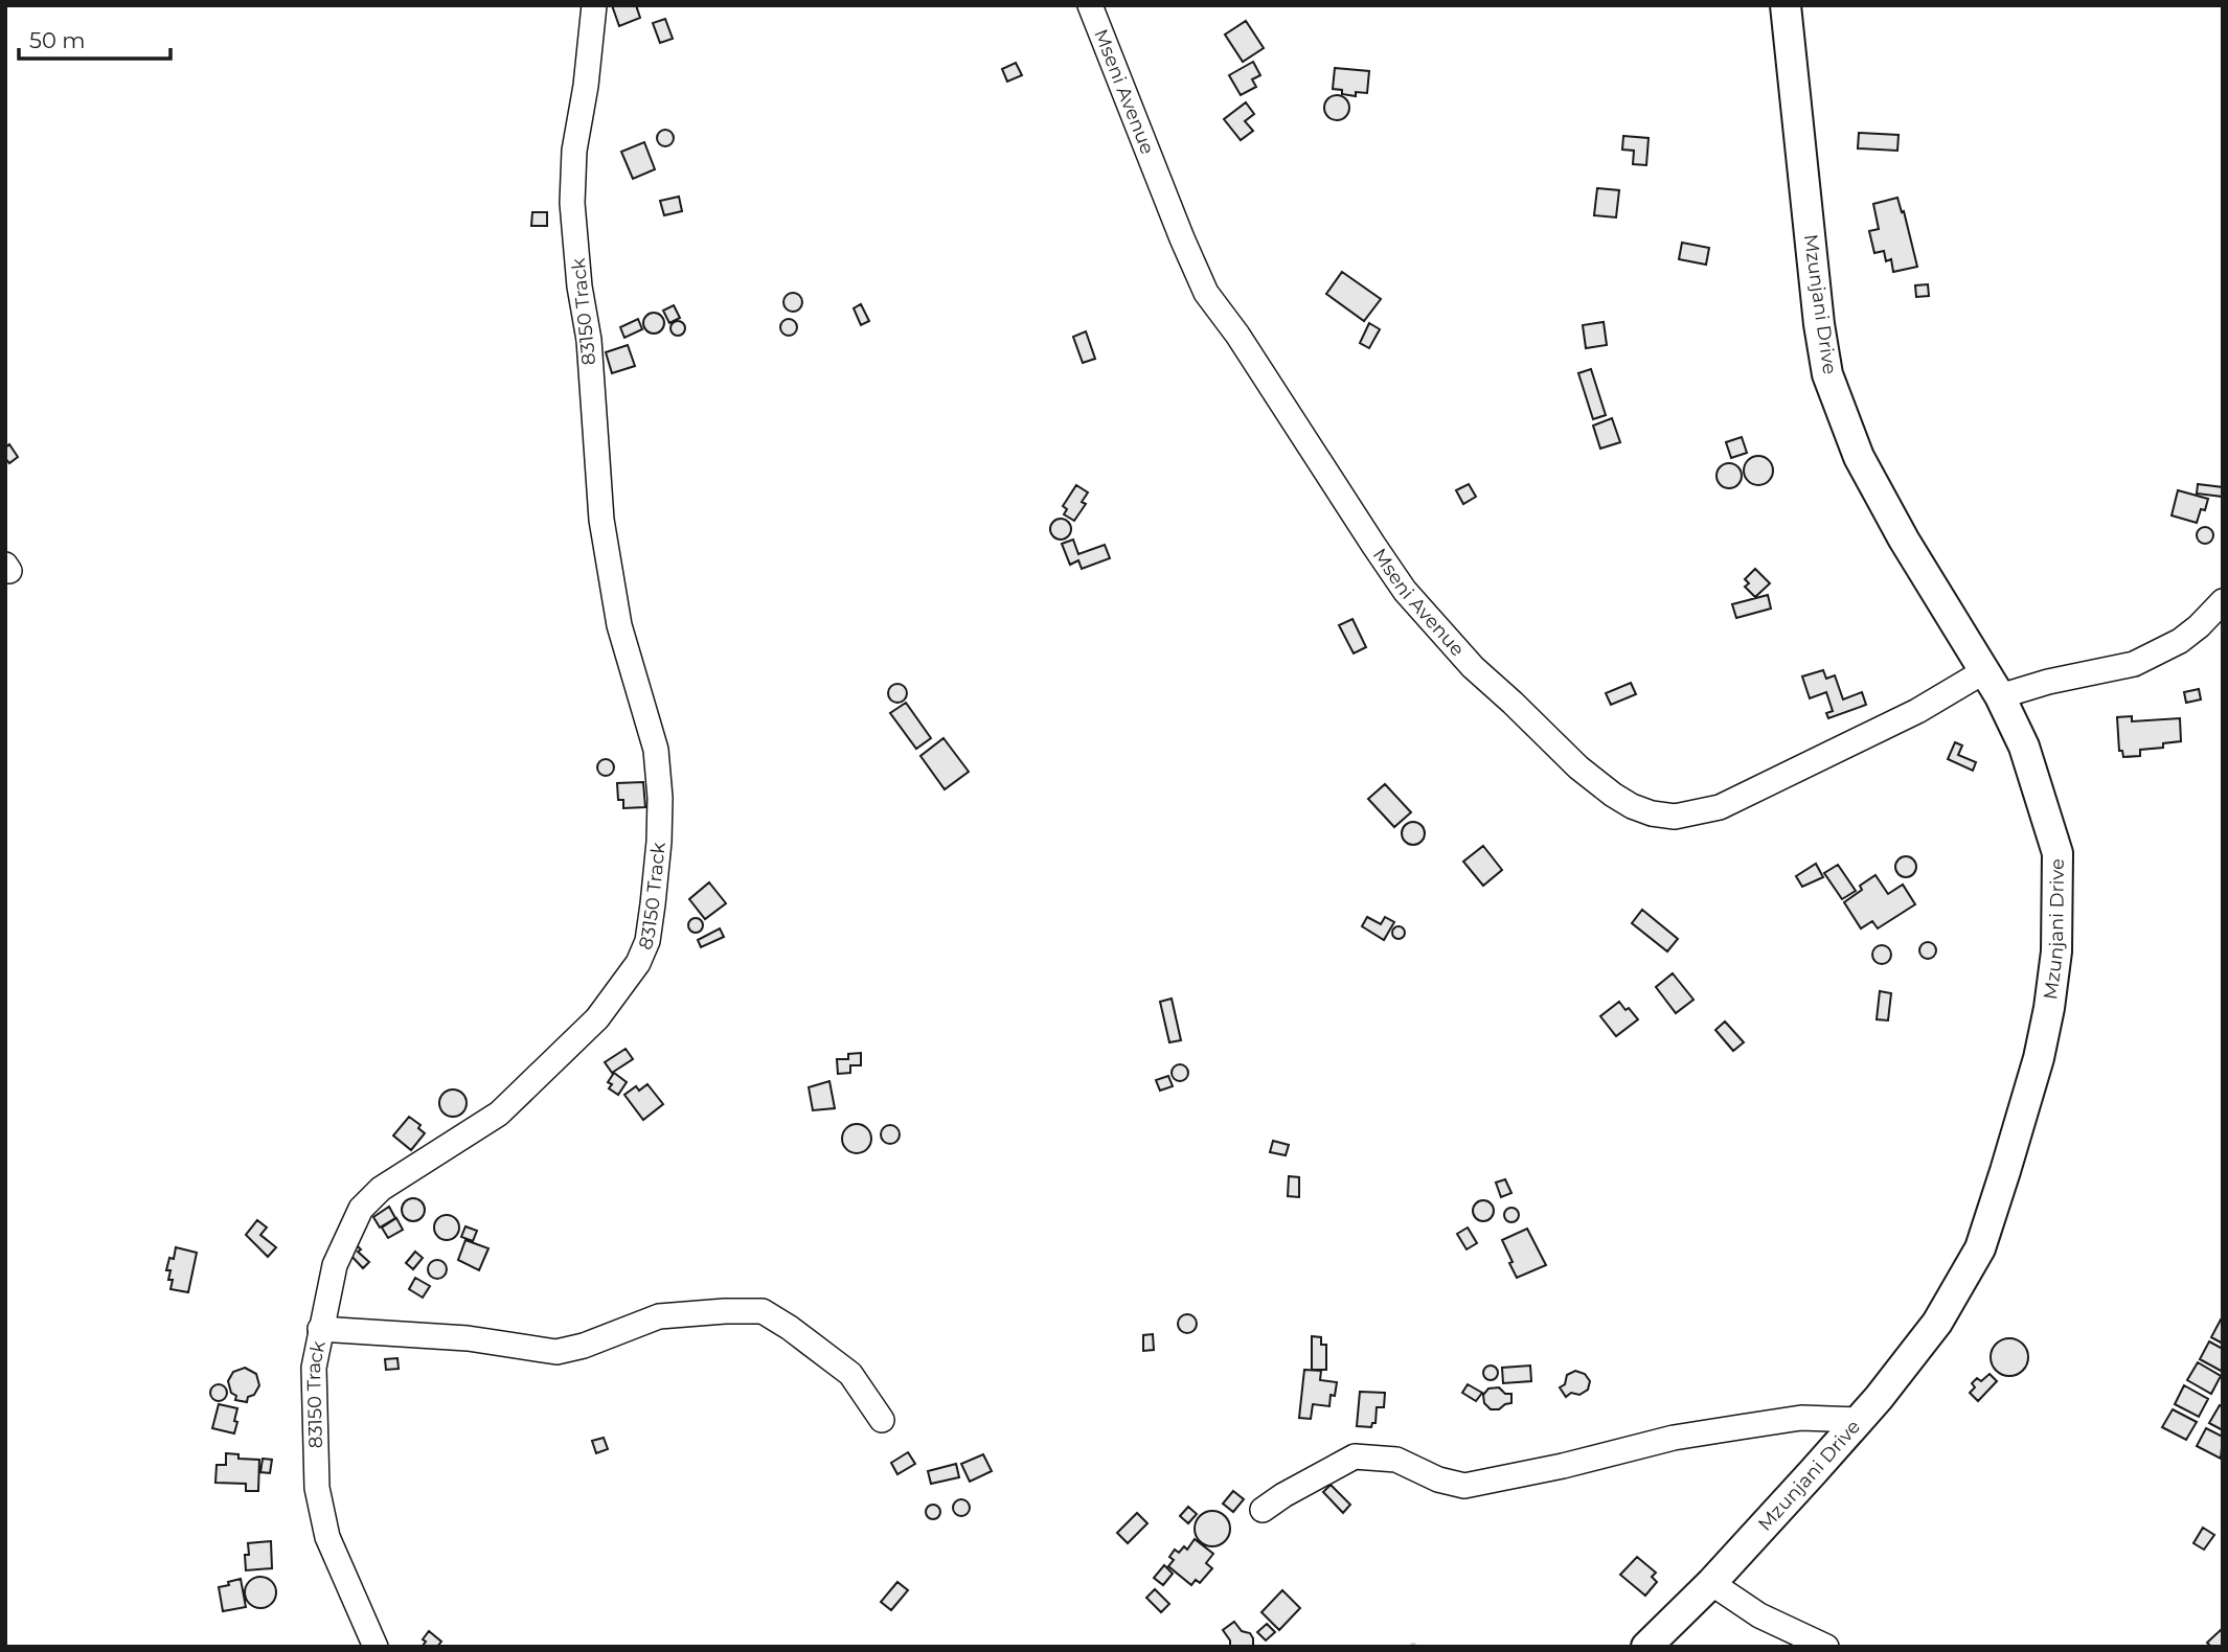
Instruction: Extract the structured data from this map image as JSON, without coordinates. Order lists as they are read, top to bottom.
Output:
{
  "streets": {
    "main road": ["Mzunjani Drive"],
    "street": ["Mseni Avenue", "83150 Track"]
  },
  "crossings": [
    ["Mseni Avenue", "Mzunjani Drive"]
  ],
  "scale_bar": "50 m"
}
